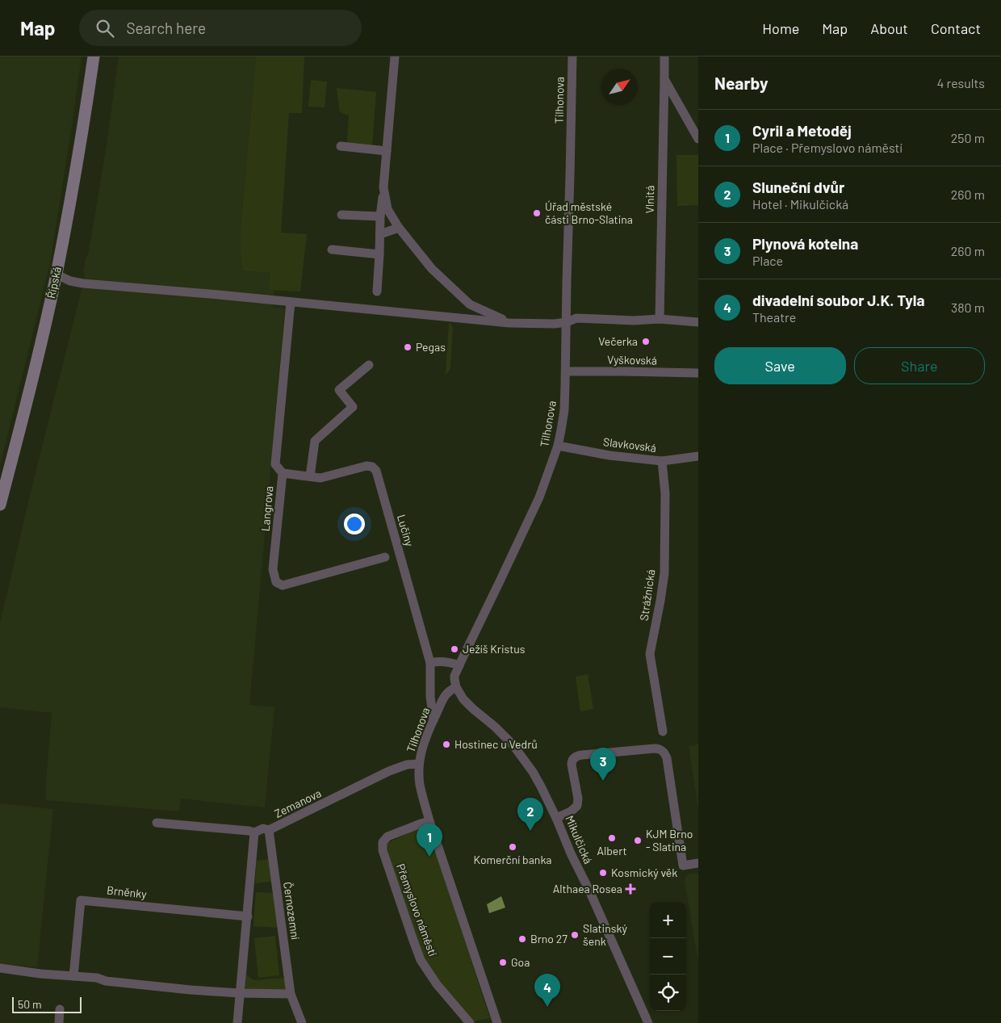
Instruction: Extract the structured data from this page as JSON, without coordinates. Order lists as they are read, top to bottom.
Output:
{
  "streets": {
    "street": [
      "Tilhonova",
      "Vlnitá",
      "Řípská",
      "Vyškovská",
      "Slavkovská",
      "Langrova",
      "Lučiny",
      "Strážnická",
      "Zemanova",
      "Mikulčická",
      "Brněnky",
      "Přemyslovo náměstí",
      "Černozemní"
    ]
  },
  "crossings": [
    ["Tilhonova", "Vyškovská"],
    ["Tilhonova", "Slavkovská"],
    ["Tilhonova", "Lučiny"],
    ["Tilhonova", "Zemanova"],
    ["Tilhonova", "Mikulčická"],
    ["Slavkovská", "Strážnická"],
    ["Langrova", "Lučiny"],
    ["Zemanova", "Černozemní"]
  ],
  "places": {
    "other": [
      "Úřad městské části Brno-Slatina",
      "Večerka",
      "Pegas",
      "Ježíš Kristus",
      "Hostinec u Vedrů",
      "Albert",
      "KJM Brno - Slatina",
      "Komerční banka",
      "Kosmický věk",
      "Slatinský šenk",
      "Brno 27",
      "Goa"
    ],
    "health": ["Althaea Rosea"]
  },
  "scale_bar": "50 m",
  "north": "top right",
  "page": {
    "header": "Map",
    "search": "Search here",
    "nav": [
      "Home",
      "Map",
      "About",
      "Contact"
    ],
    "heading": ["Nearby", "4 results"],
    "list": [
      {
        "mark": "1",
        "name": "Cyril a Metoděj",
        "note": "Place · Přemyslovo náměstí",
        "value": "250 m"
      },
      {
        "mark": "2",
        "name": "Sluneční dvůr",
        "note": "Hotel · Mikulčická",
        "value": "260 m"
      },
      {
        "mark": "3",
        "name": "Plynová kotelna",
        "note": "Place",
        "value": "260 m"
      },
      {
        "mark": "4",
        "name": "divadelní soubor J.K. Tyla",
        "note": "Theatre",
        "value": "380 m"
      }
    ],
    "buttons": ["Save", "Share"],
    "pins": [
      "3",
      "2",
      "1",
      "4"
    ],
    "map_buttons": ["+", "−"],
    "scale": "50 m"
  }
}
